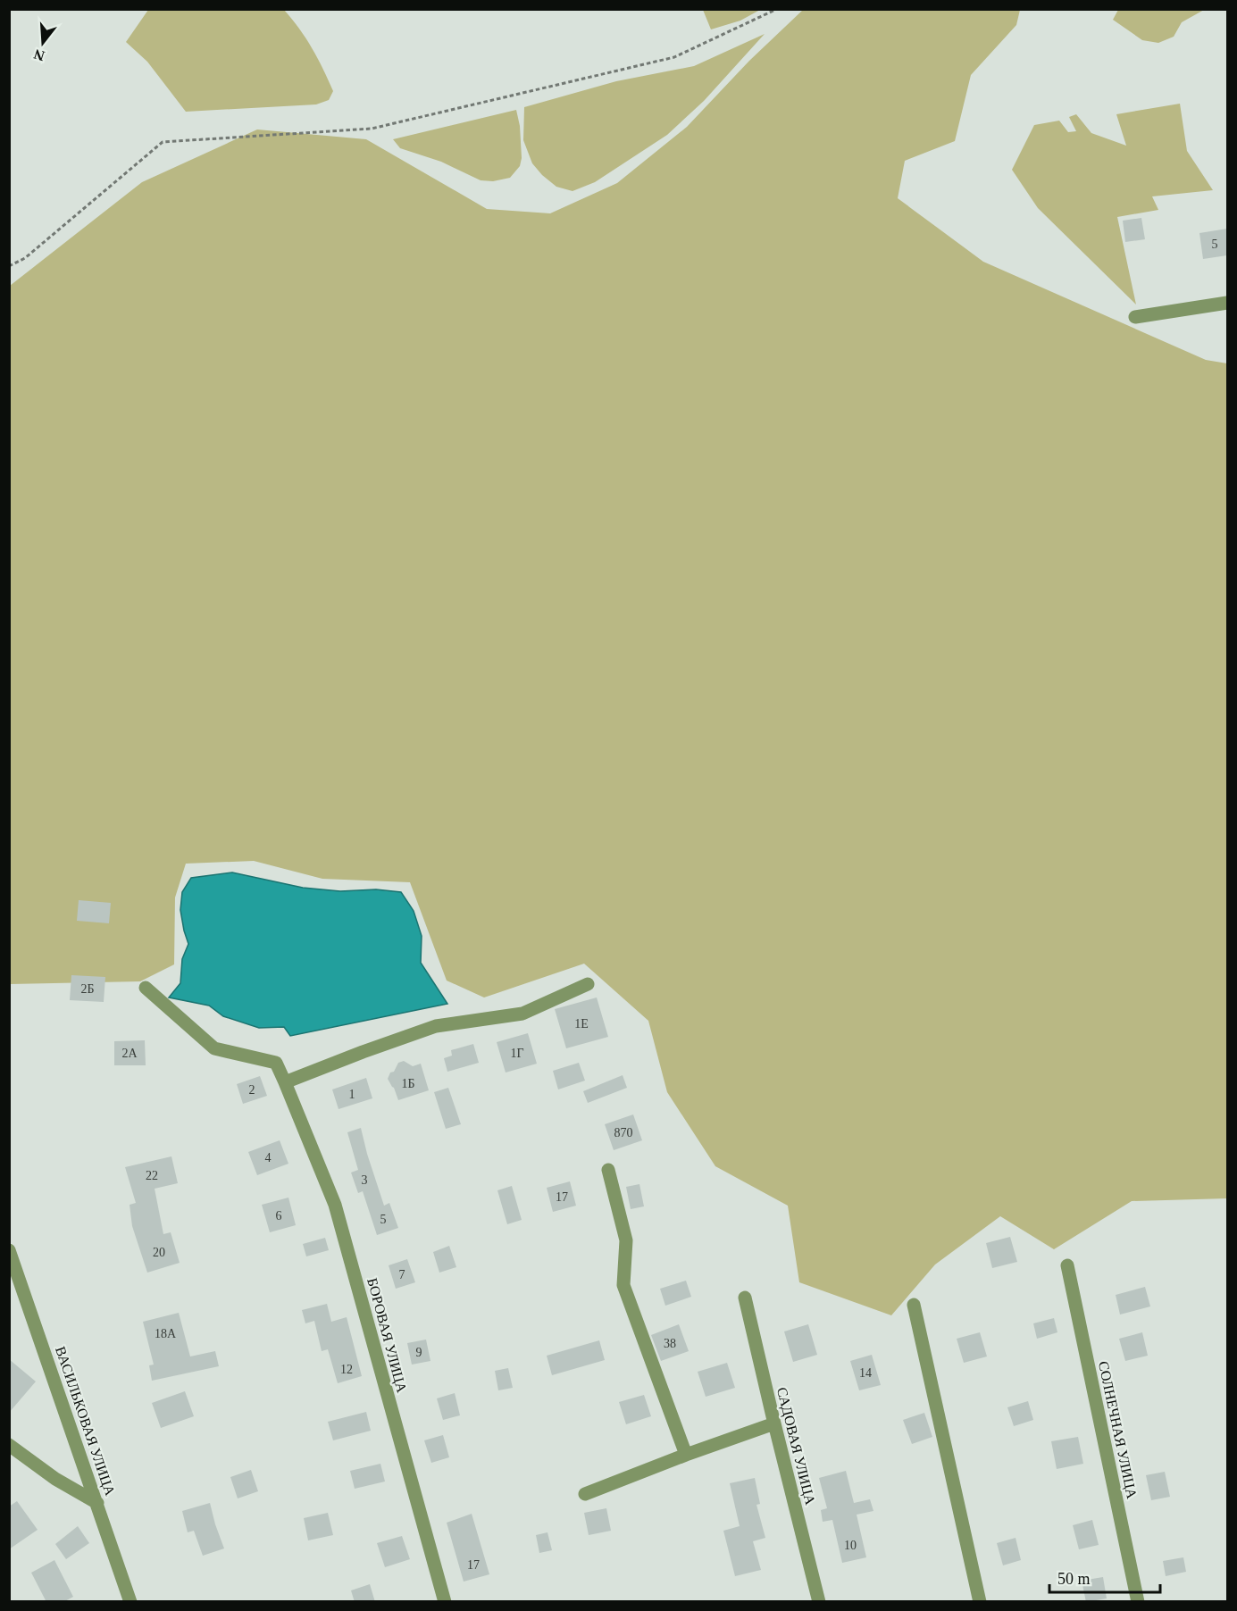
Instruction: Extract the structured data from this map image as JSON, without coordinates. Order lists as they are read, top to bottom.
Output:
{
  "streets": {
    "street": [
      "БОРОВАЯ УЛИЦА",
      "ВАСИЛЬКОВАЯ УЛИЦА",
      "СОЛНЕЧНАЯ УЛИЦА",
      "САДОВАЯ УЛИЦА"
    ]
  },
  "house_numbers": [
    "5",
    "2Б",
    "1Е",
    "2А",
    "1Г",
    "1Б",
    "2",
    "1",
    "870",
    "4",
    "22",
    "3",
    "17",
    "6",
    "5",
    "20",
    "7",
    "18А",
    "38",
    "9",
    "12",
    "14",
    "10",
    "17"
  ],
  "scale_bar": "50 m",
  "north": "bottom"
}
